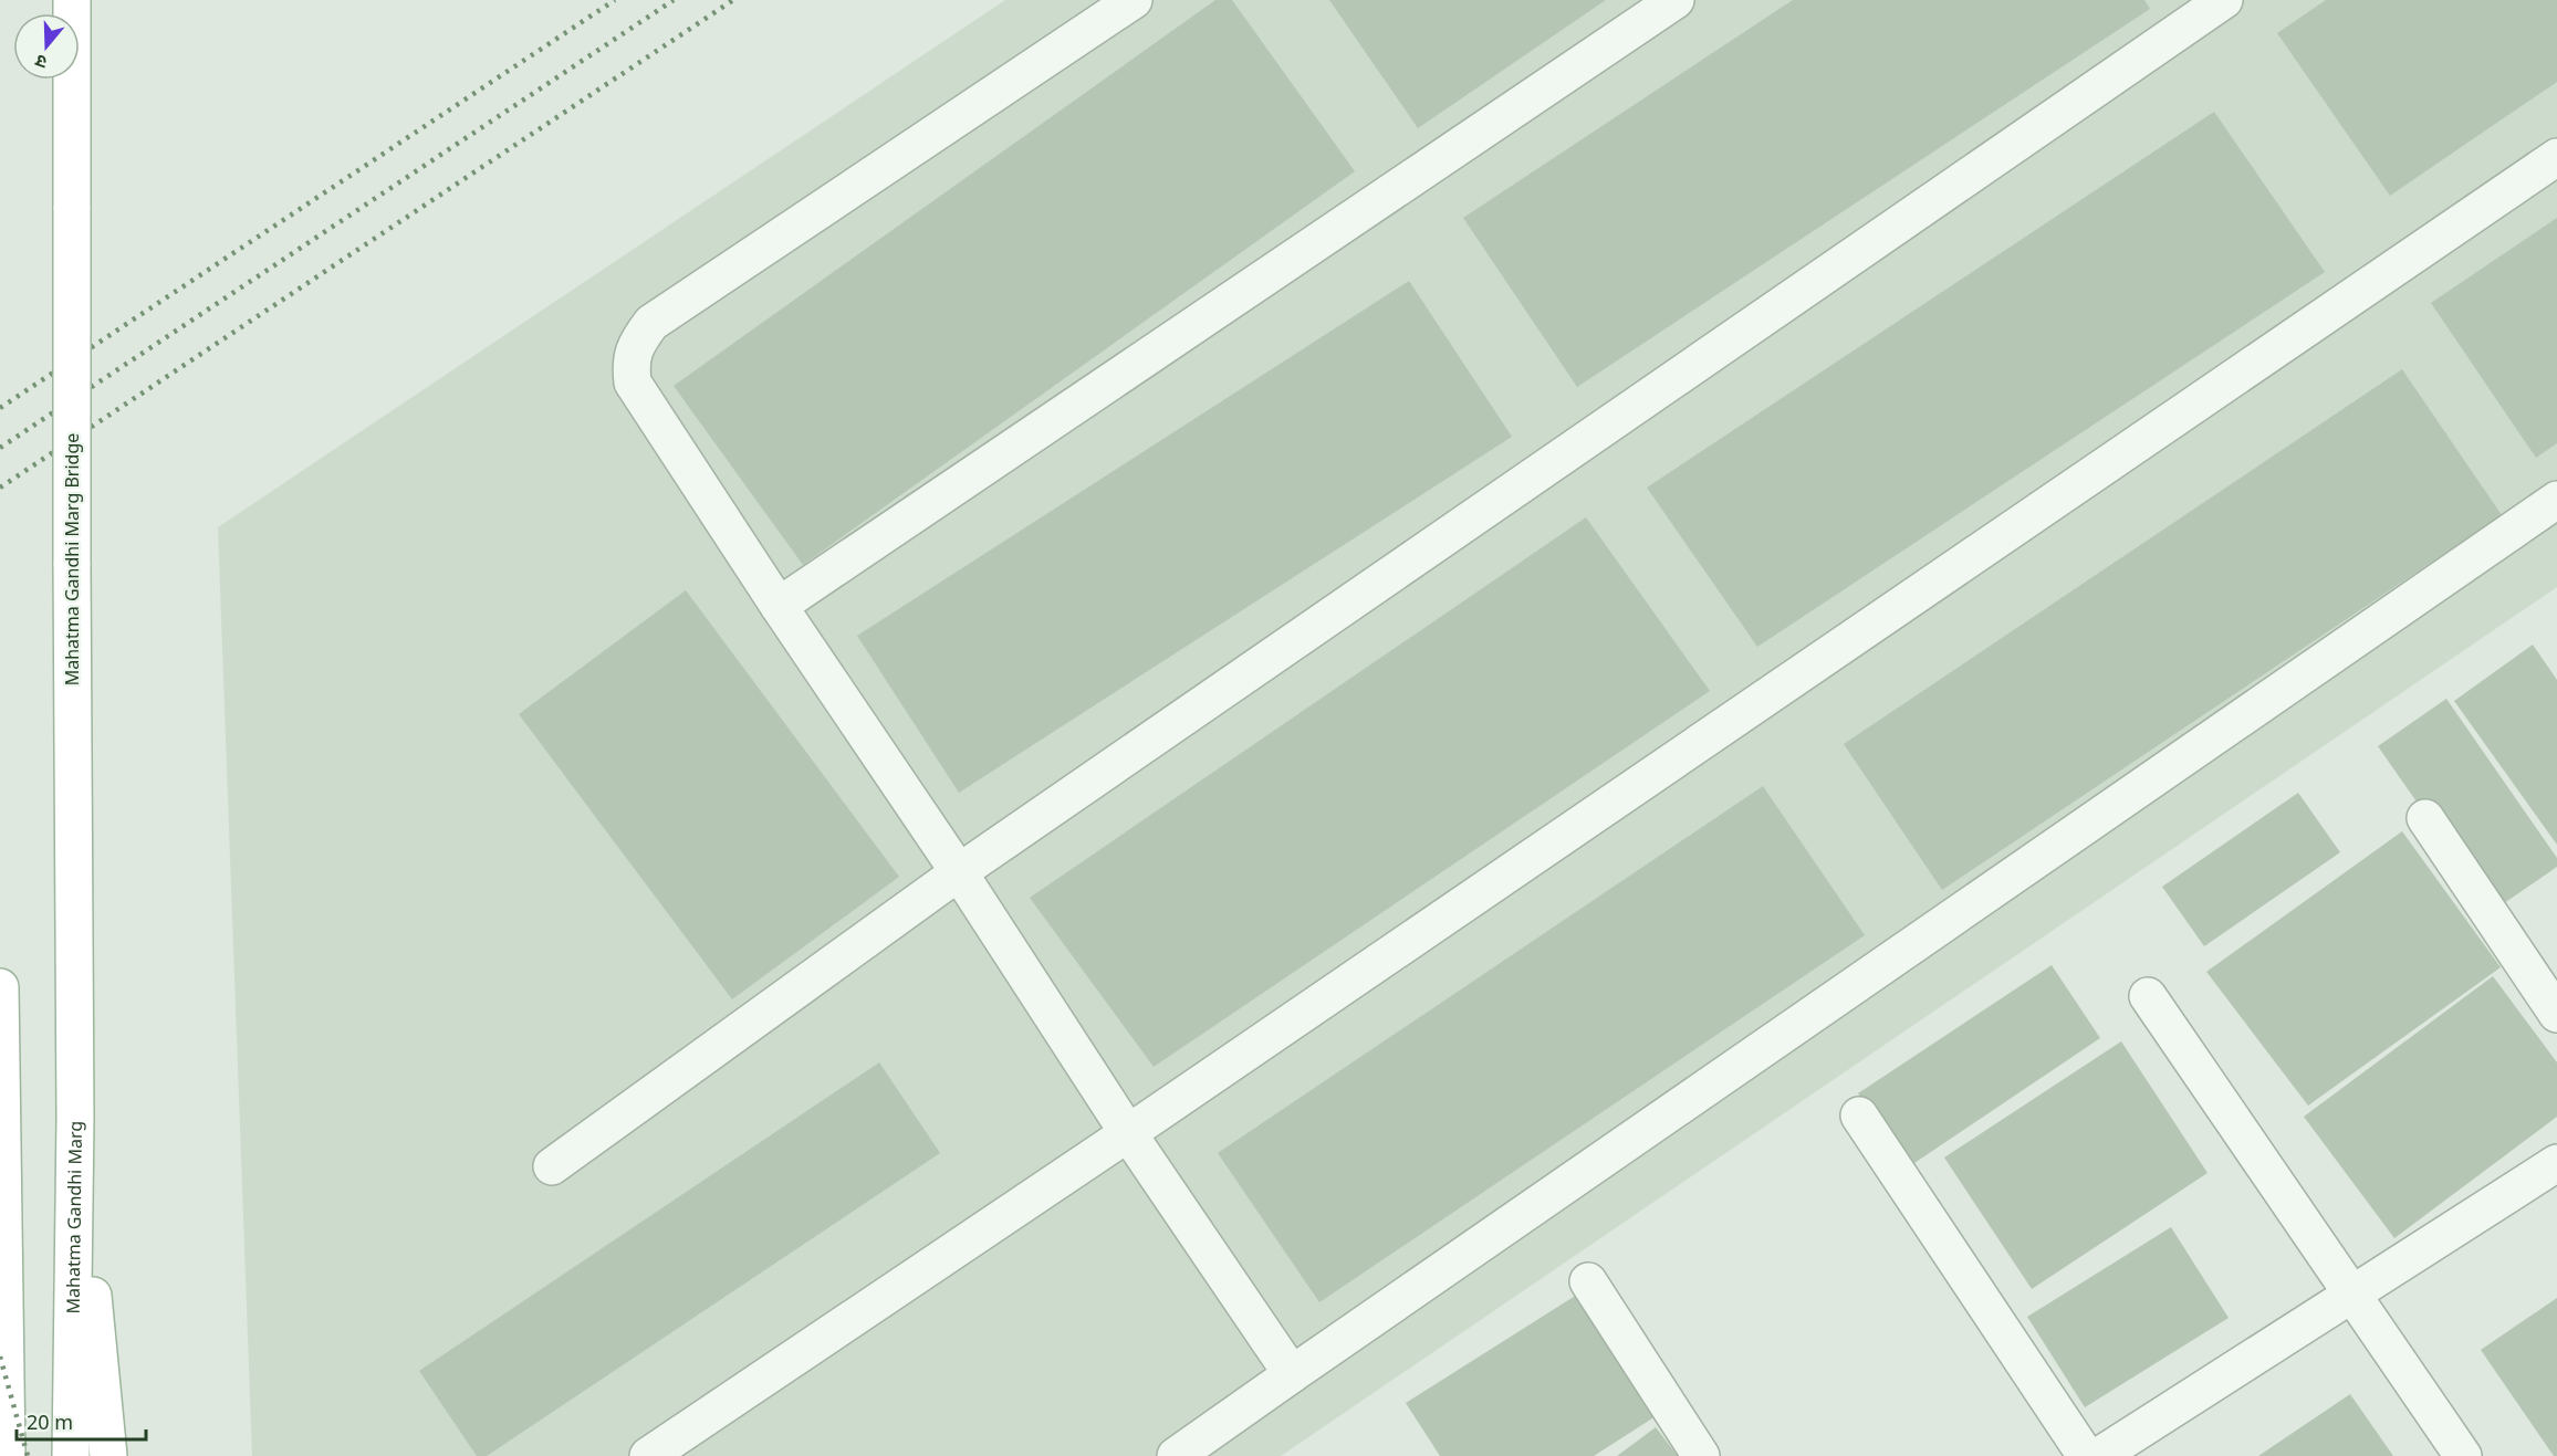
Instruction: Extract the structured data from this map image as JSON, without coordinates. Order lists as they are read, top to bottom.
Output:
{
  "streets": {
    "main road": ["Mahatma Gandhi Marg Bridge", "Mahatma Gandhi Marg"]
  },
  "crossings": [
    ["Mahatma Gandhi Marg Bridge", "Mahatma Gandhi Marg"]
  ],
  "scale_bar": "20 m",
  "north": "bottom"
}
